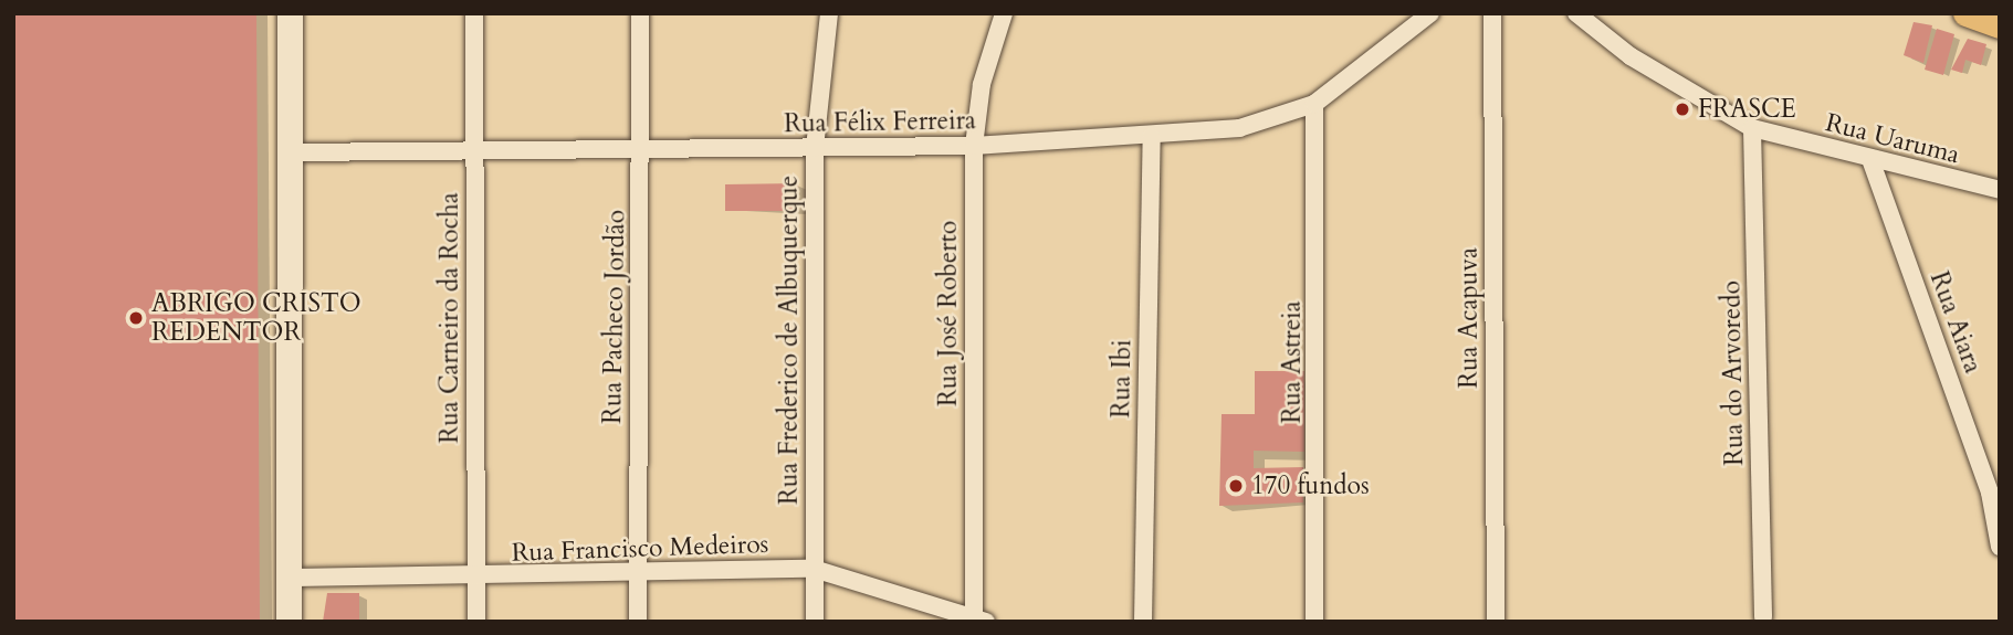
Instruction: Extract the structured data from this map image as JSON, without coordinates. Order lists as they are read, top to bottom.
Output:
{
  "streets": {
    "street": [
      "Rua Félix Ferreira",
      "Rua Uaruma",
      "Rua José Roberto",
      "Rua Pacheco Jordão",
      "Rua Carneiro da Rocha",
      "Rua Acapuva",
      "Rua Aiara",
      "Rua Frederico de Albuquerque",
      "Rua Astreia",
      "Rua do Arvoredo",
      "Rua Ibi",
      "Rua Francisco Medeiros"
    ]
  },
  "crossings": [
    ["Rua Félix Ferreira", "Rua José Roberto"],
    ["Rua Félix Ferreira", "Rua Pacheco Jordão"],
    ["Rua Félix Ferreira", "Rua Carneiro da Rocha"],
    ["Rua Félix Ferreira", "Rua Frederico de Albuquerque"],
    ["Rua Félix Ferreira", "Rua Astreia"],
    ["Rua Félix Ferreira", "Rua Ibi"],
    ["Rua Uaruma", "Rua Aiara"],
    ["Rua Uaruma", "Rua do Arvoredo"],
    ["Rua José Roberto", "Rua Francisco Medeiros"],
    ["Rua Pacheco Jordão", "Rua Francisco Medeiros"],
    ["Rua Carneiro da Rocha", "Rua Francisco Medeiros"],
    ["Rua Frederico de Albuquerque", "Rua Francisco Medeiros"]
  ],
  "places": ["FRASCE", "ABRIGO CRISTO REDENTOR", "170 fundos"]
}
